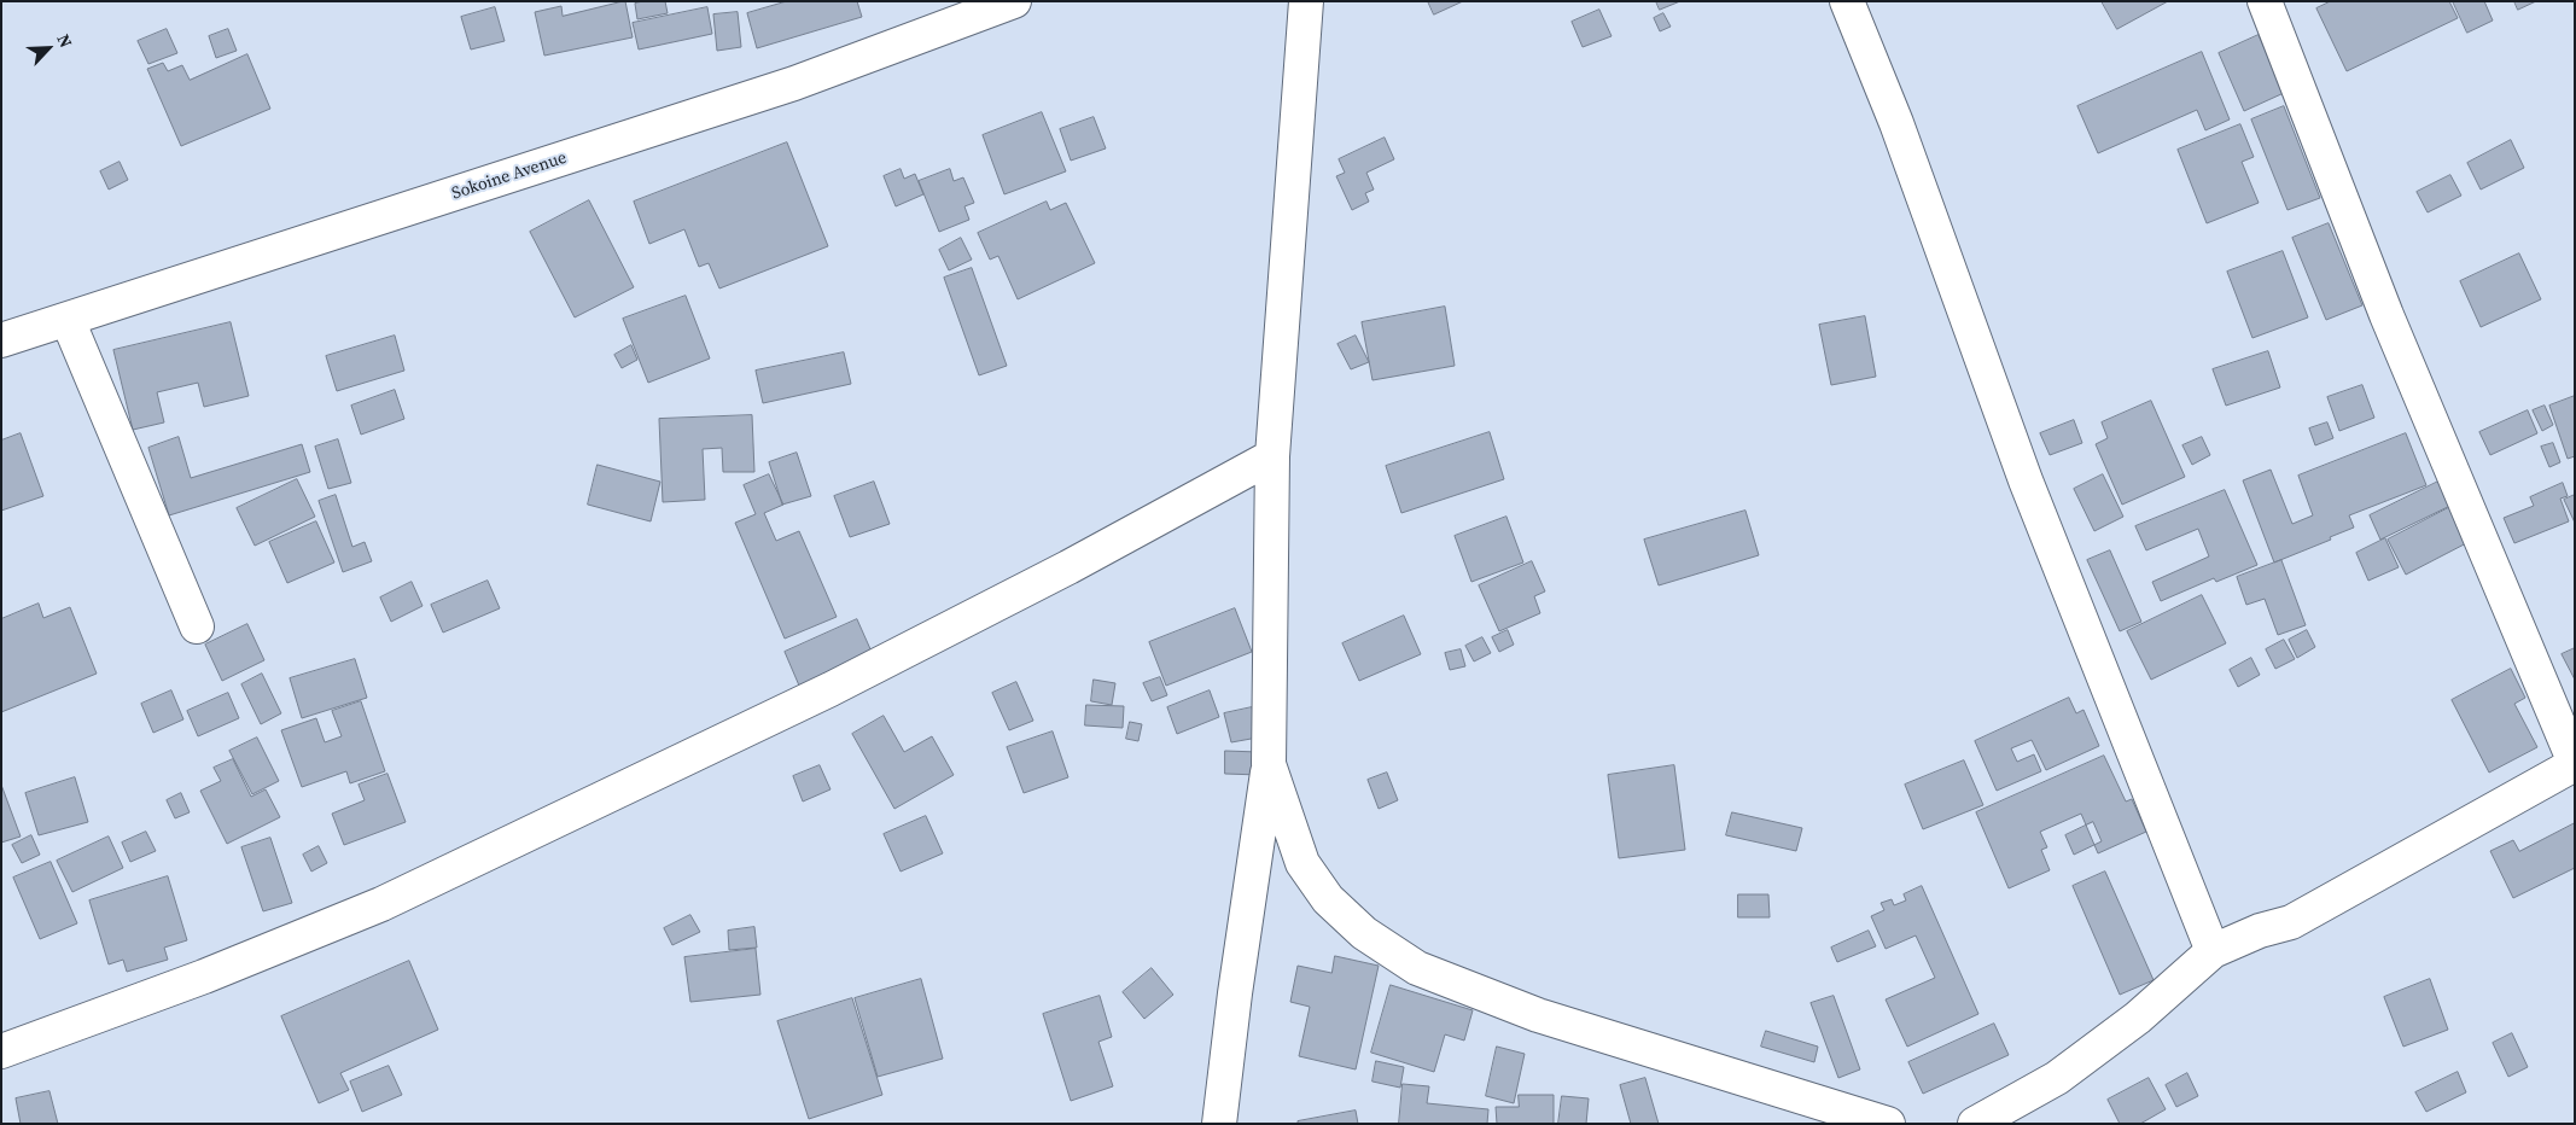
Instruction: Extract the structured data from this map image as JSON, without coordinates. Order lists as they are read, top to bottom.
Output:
{
  "streets": {
    "street": ["Sokoine Avenue"]
  },
  "north": "top right"
}
